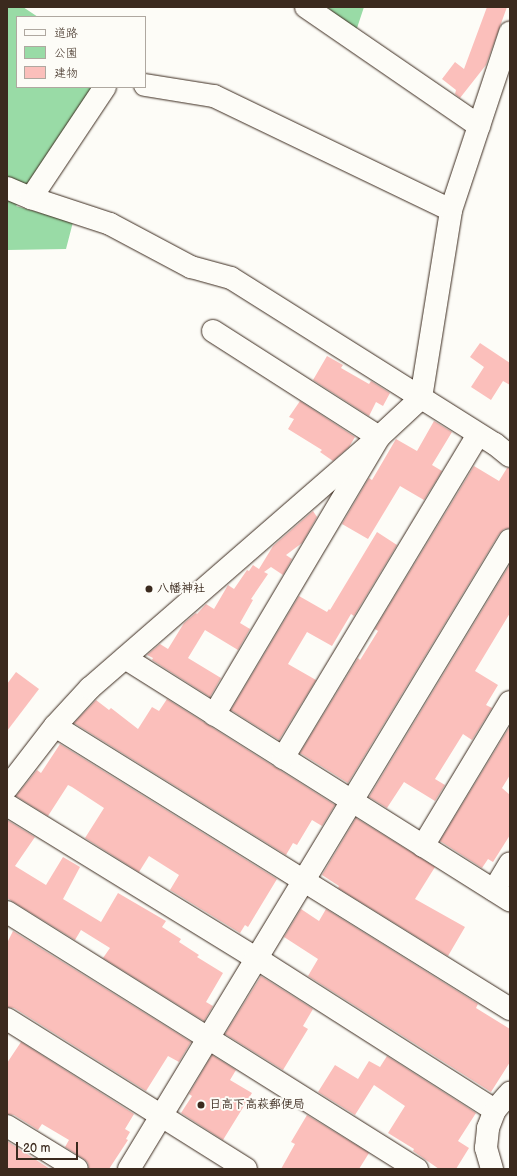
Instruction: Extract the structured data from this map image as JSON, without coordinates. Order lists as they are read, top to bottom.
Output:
{
  "places": ["八幡神社", "日高下高萩郵便局"],
  "legend": ["道路", "公園", "建物"],
  "scale_bar": "20 m"
}
